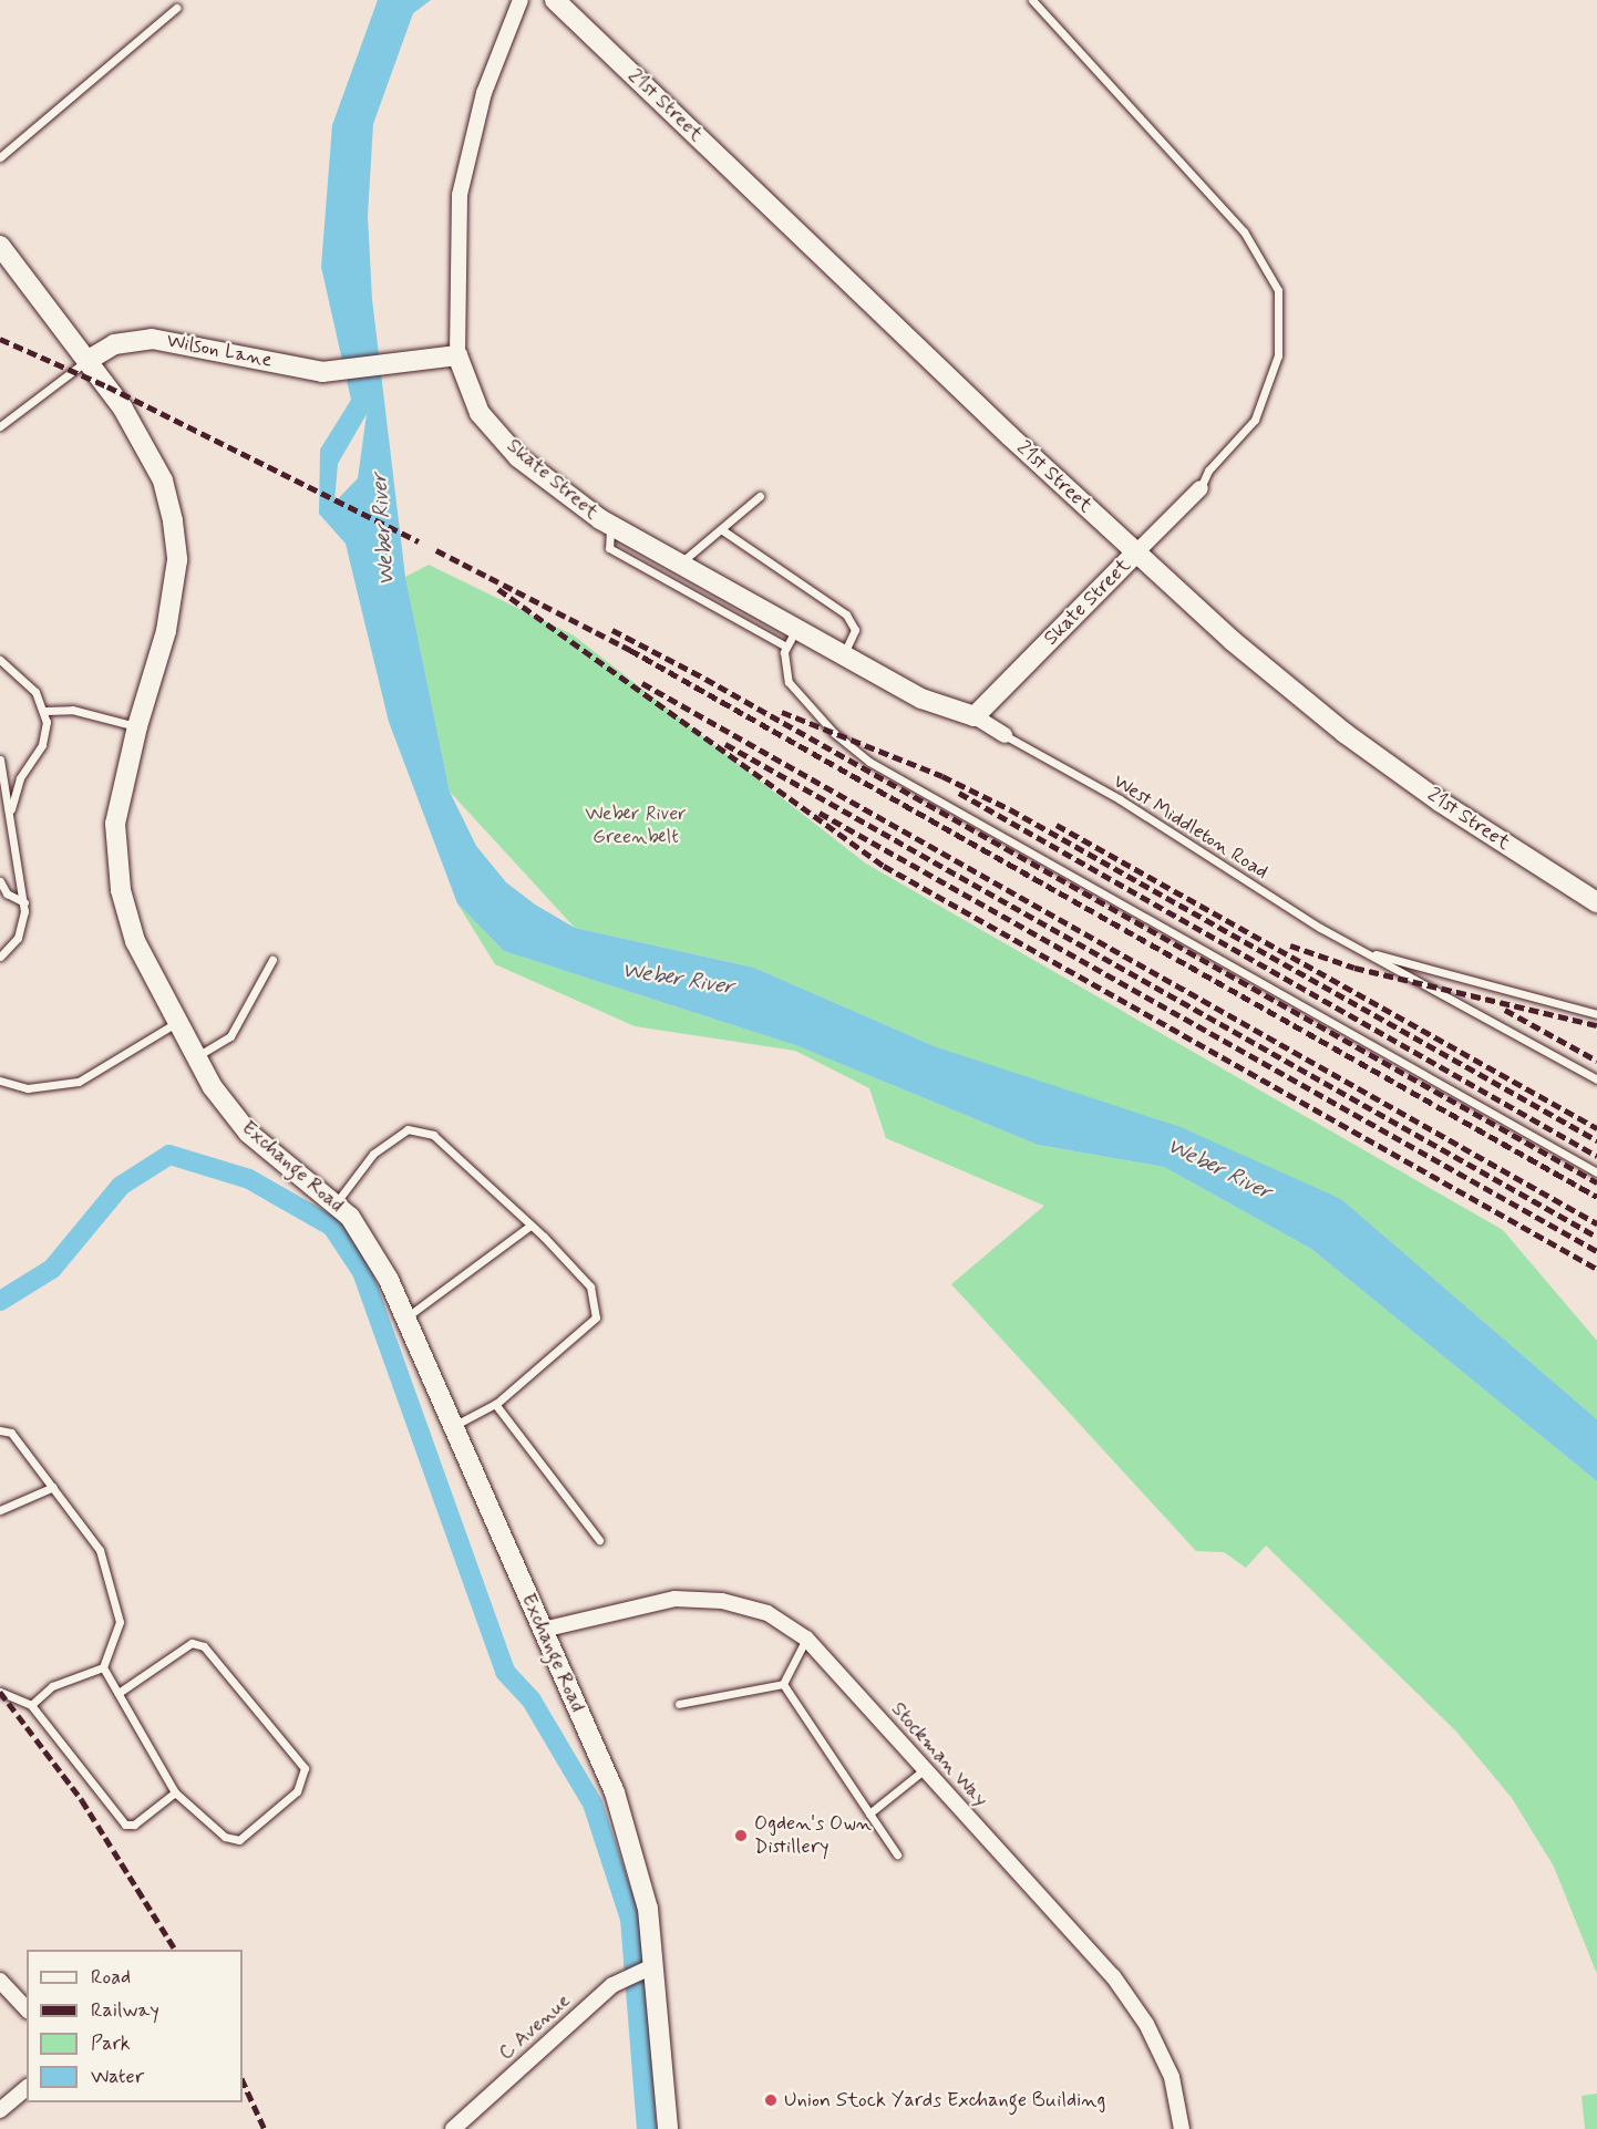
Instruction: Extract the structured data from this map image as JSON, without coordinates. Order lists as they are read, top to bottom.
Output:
{
  "streets": {
    "street": [
      "21st Street",
      "Wilson Lane",
      "Skate Street",
      "Exchange Road",
      "Stockman Way",
      "C Avenue"
    ],
    "lane": ["West Middleton Road"]
  },
  "crossings": [
    ["21st Street", "Skate Street"],
    ["Wilson Lane", "Skate Street"],
    ["Wilson Lane", "Exchange Road"],
    ["Skate Street", "West Middleton Road"],
    ["Exchange Road", "Stockman Way"],
    ["Exchange Road", "C Avenue"]
  ],
  "water": ["Weber River"],
  "parks": ["Weber River Greenbelt"],
  "places": ["Ogden's Own Distillery", "Union Stock Yards Exchange Building"],
  "legend": [
    "Road",
    "Railway",
    "Park",
    "Water"
  ]
}
